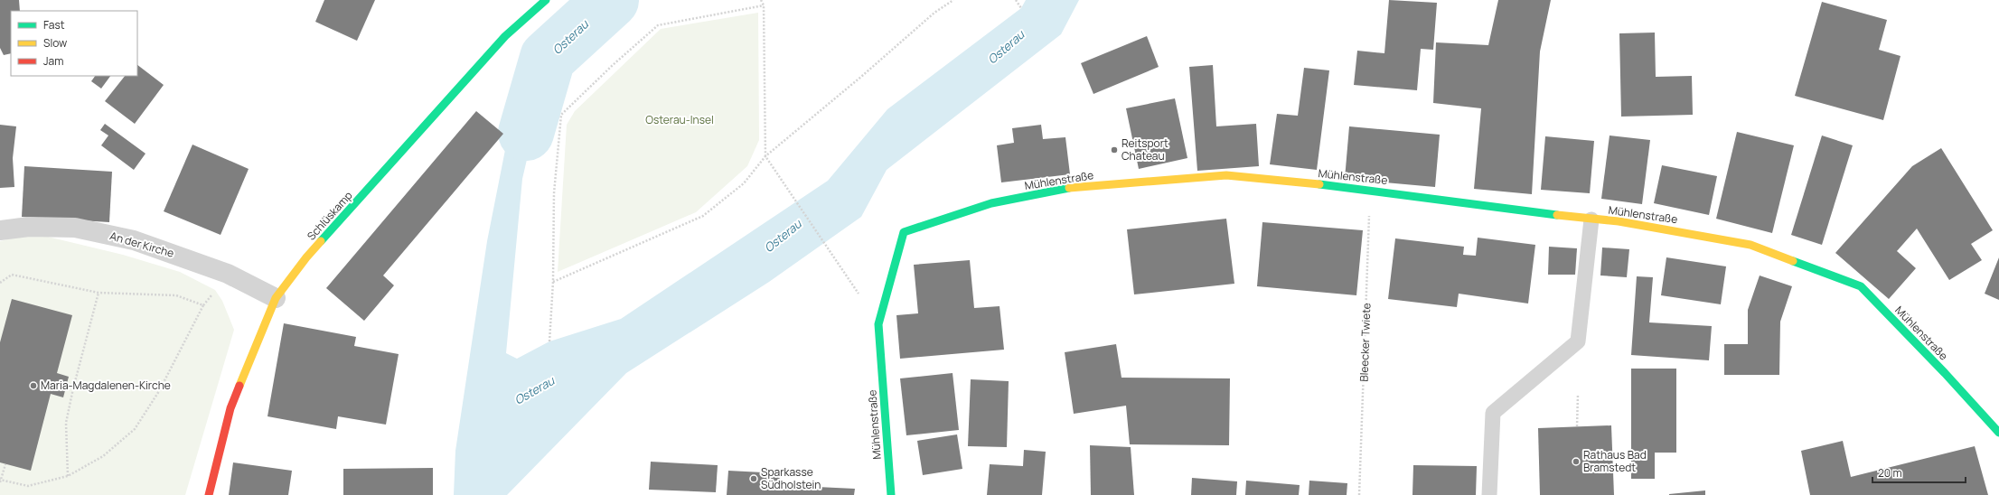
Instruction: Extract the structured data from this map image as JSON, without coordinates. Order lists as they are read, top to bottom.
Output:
{
  "streets": {
    "street": ["Mühlenstraße", "Schlüskamp", "An der Kirche"],
    "path": ["Bleecker Twiete"]
  },
  "crossings": [
    ["Mühlenstraße", "Bleecker Twiete"],
    ["Schlüskamp", "An der Kirche"]
  ],
  "water": ["Osterau"],
  "parks": ["Osterau-Insel"],
  "places": [
    "Reitsport Chateau",
    "Maria-Magdalenen-Kirche",
    "Rathaus Bad Bramstedt",
    "Sparkasse Südholstein"
  ],
  "legend": ["Fast", "Slow", "Jam"],
  "scale_bar": "20 m"
}
